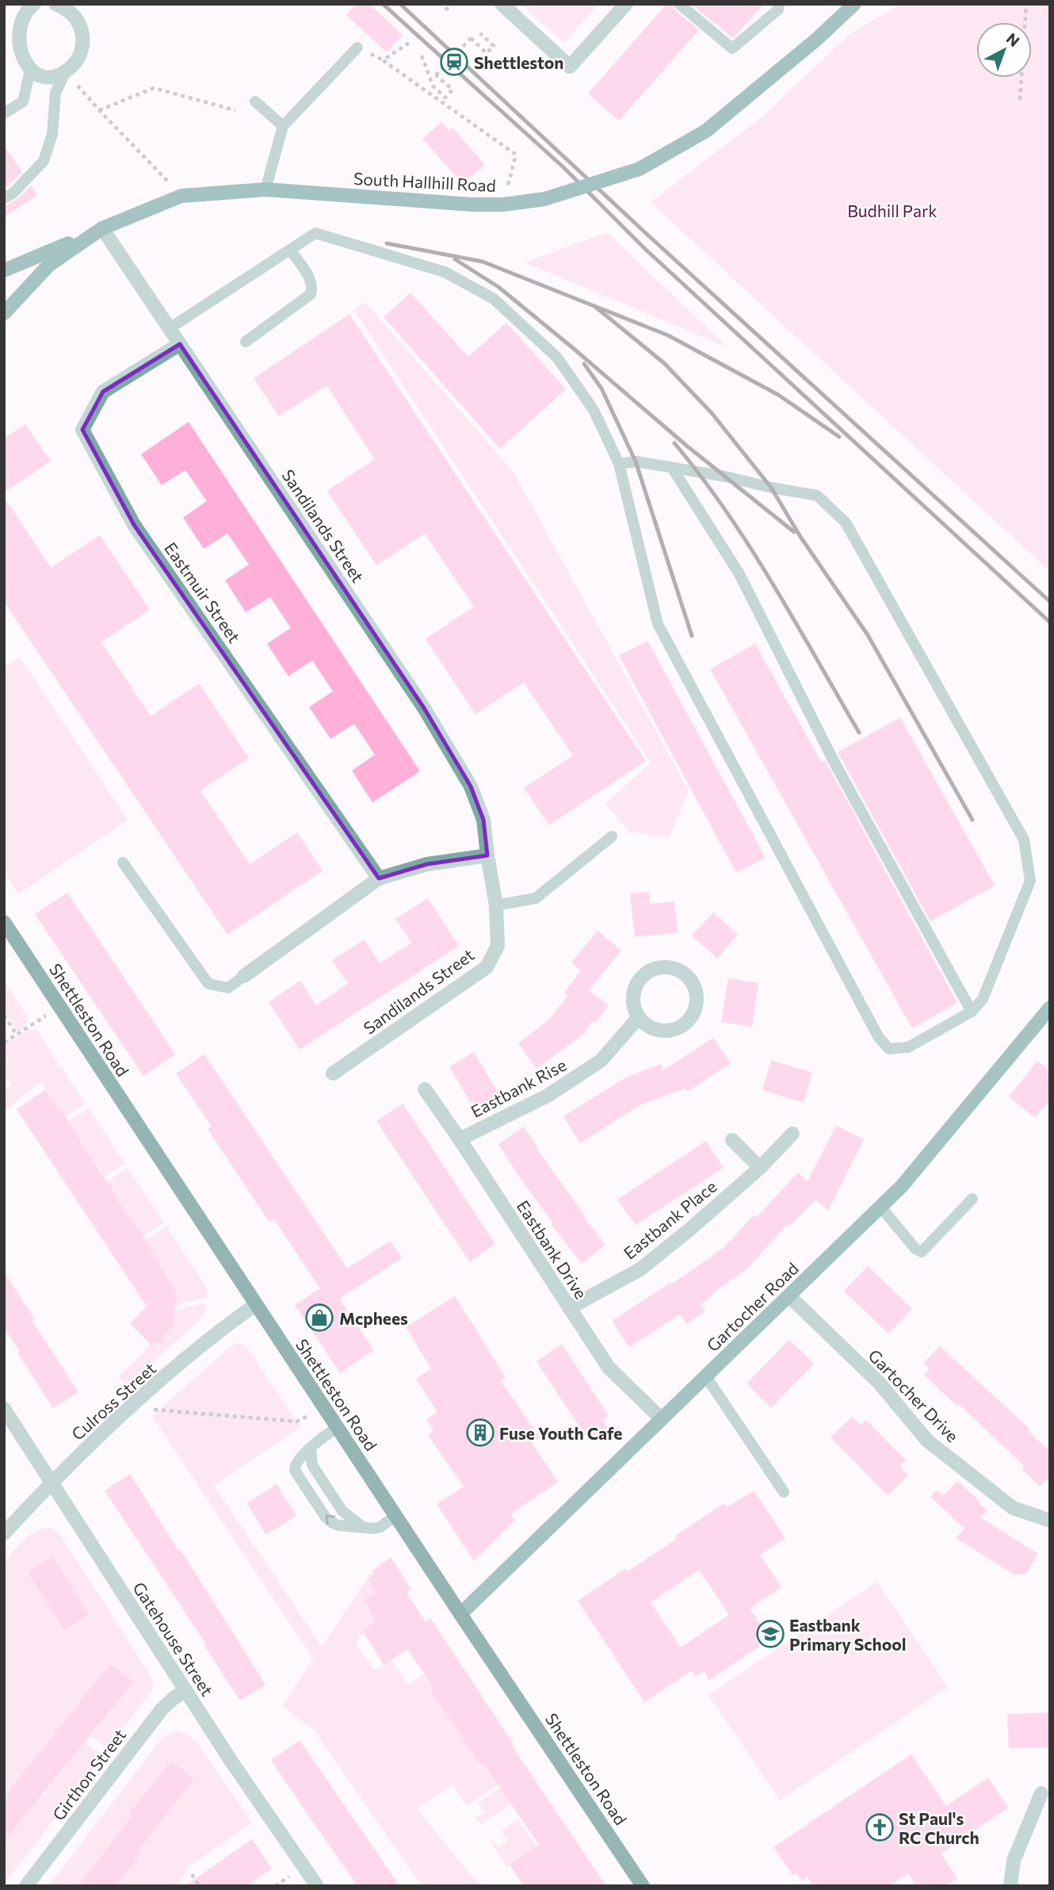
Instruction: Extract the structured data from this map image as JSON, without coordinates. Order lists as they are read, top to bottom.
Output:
{
  "streets": {
    "main road": ["Shettleston Road"],
    "street": [
      "South Hallhill Road",
      "Sandilands Street",
      "Eastmuir Street",
      "Eastbank Rise",
      "Eastbank Place",
      "Eastbank Drive",
      "Gartocher Road",
      "Gartocher Drive",
      "Culross Street",
      "Gatehouse Street",
      "Girthon Street"
    ]
  },
  "crossings": [
    ["South Hallhill Road", "Sandilands Street"],
    ["Sandilands Street", "Eastmuir Street"],
    ["Shettleston Road", "Gartocher Road"],
    ["Shettleston Road", "Culross Street"],
    ["Eastbank Rise", "Eastbank Drive"],
    ["Eastbank Place", "Eastbank Drive"],
    ["Eastbank Drive", "Gartocher Road"],
    ["Gartocher Road", "Gartocher Drive"],
    ["Culross Street", "Gatehouse Street"],
    ["Gatehouse Street", "Girthon Street"]
  ],
  "parks": ["Budhill Park"],
  "places": {
    "station": ["Shettleston"],
    "shop": ["Mcphees"],
    "building": ["Fuse Youth Cafe"],
    "school or university": ["Eastbank Primary School"],
    "church": ["St Paul's RC Church"]
  },
  "north": "top right"
}
